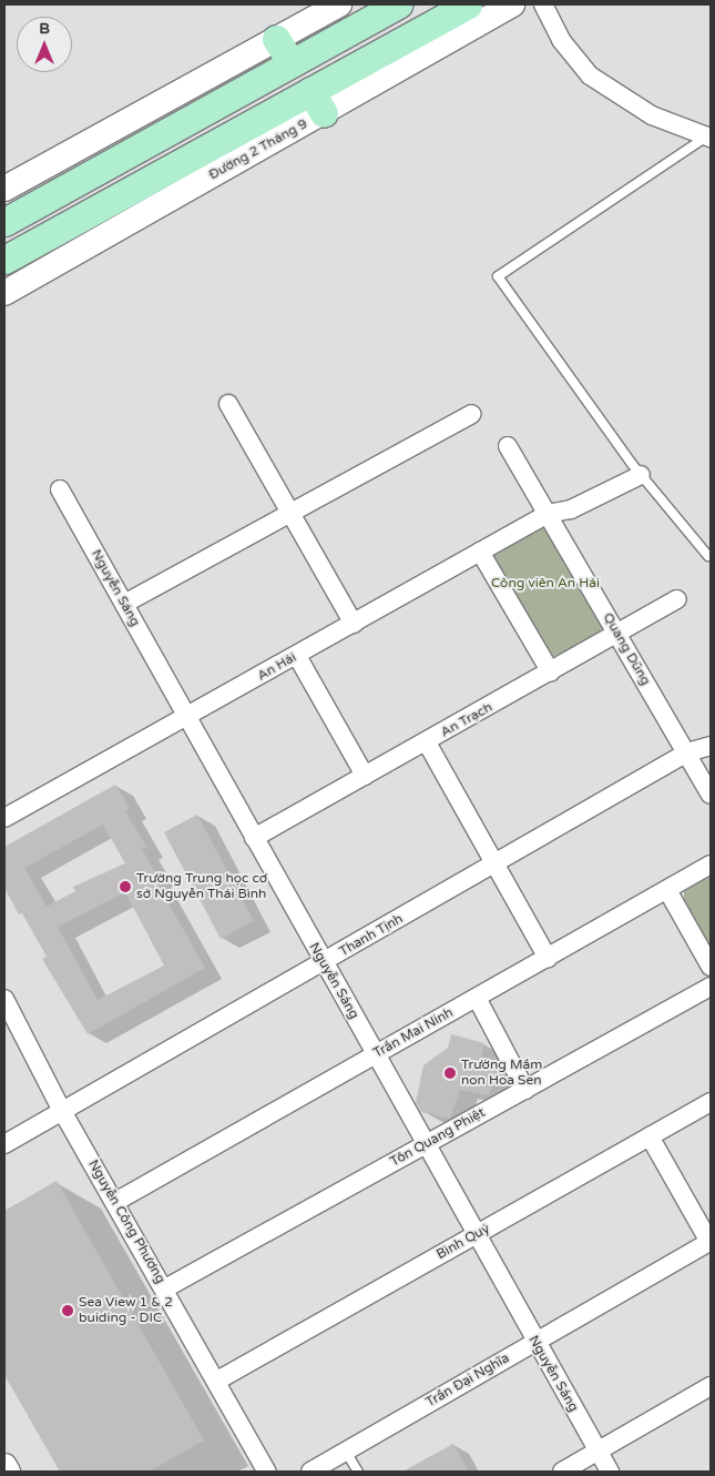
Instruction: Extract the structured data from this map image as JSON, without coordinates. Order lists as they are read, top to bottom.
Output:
{
  "streets": {
    "main road": ["Đường 2 Tháng 9"],
    "street": [
      "Nguyễn Sáng",
      "Quang Dũng",
      "An Hải",
      "An Trạch",
      "Thanh Tịnh",
      "Trần Mai Ninh",
      "Tôn Quang Phiệt",
      "Nguyễn Công Phương",
      "Bình Quý",
      "Trần Đại Nghĩa"
    ]
  },
  "crossings": [
    ["Nguyễn Sáng", "An Hải"],
    ["Nguyễn Sáng", "An Trạch"],
    ["Nguyễn Sáng", "Thanh Tịnh"],
    ["Nguyễn Sáng", "Trần Mai Ninh"],
    ["Nguyễn Sáng", "Tôn Quang Phiệt"],
    ["Nguyễn Sáng", "Bình Quý"],
    ["Nguyễn Sáng", "Trần Đại Nghĩa"],
    ["Quang Dũng", "An Hải"],
    ["Quang Dũng", "An Trạch"],
    ["Quang Dũng", "Thanh Tịnh"],
    ["Thanh Tịnh", "Nguyễn Công Phương"],
    ["Trần Mai Ninh", "Nguyễn Công Phương"],
    ["Tôn Quang Phiệt", "Nguyễn Công Phương"],
    ["Nguyễn Công Phương", "Bình Quý"]
  ],
  "parks": ["Công viên An Hải"],
  "places": ["Trường Trung học cơ sở Nguyễn Thái Bình", "Trường Mầm non Hoa Sen", "Sea View 1 & 2 buiding - DIC"],
  "north": "top"
}
